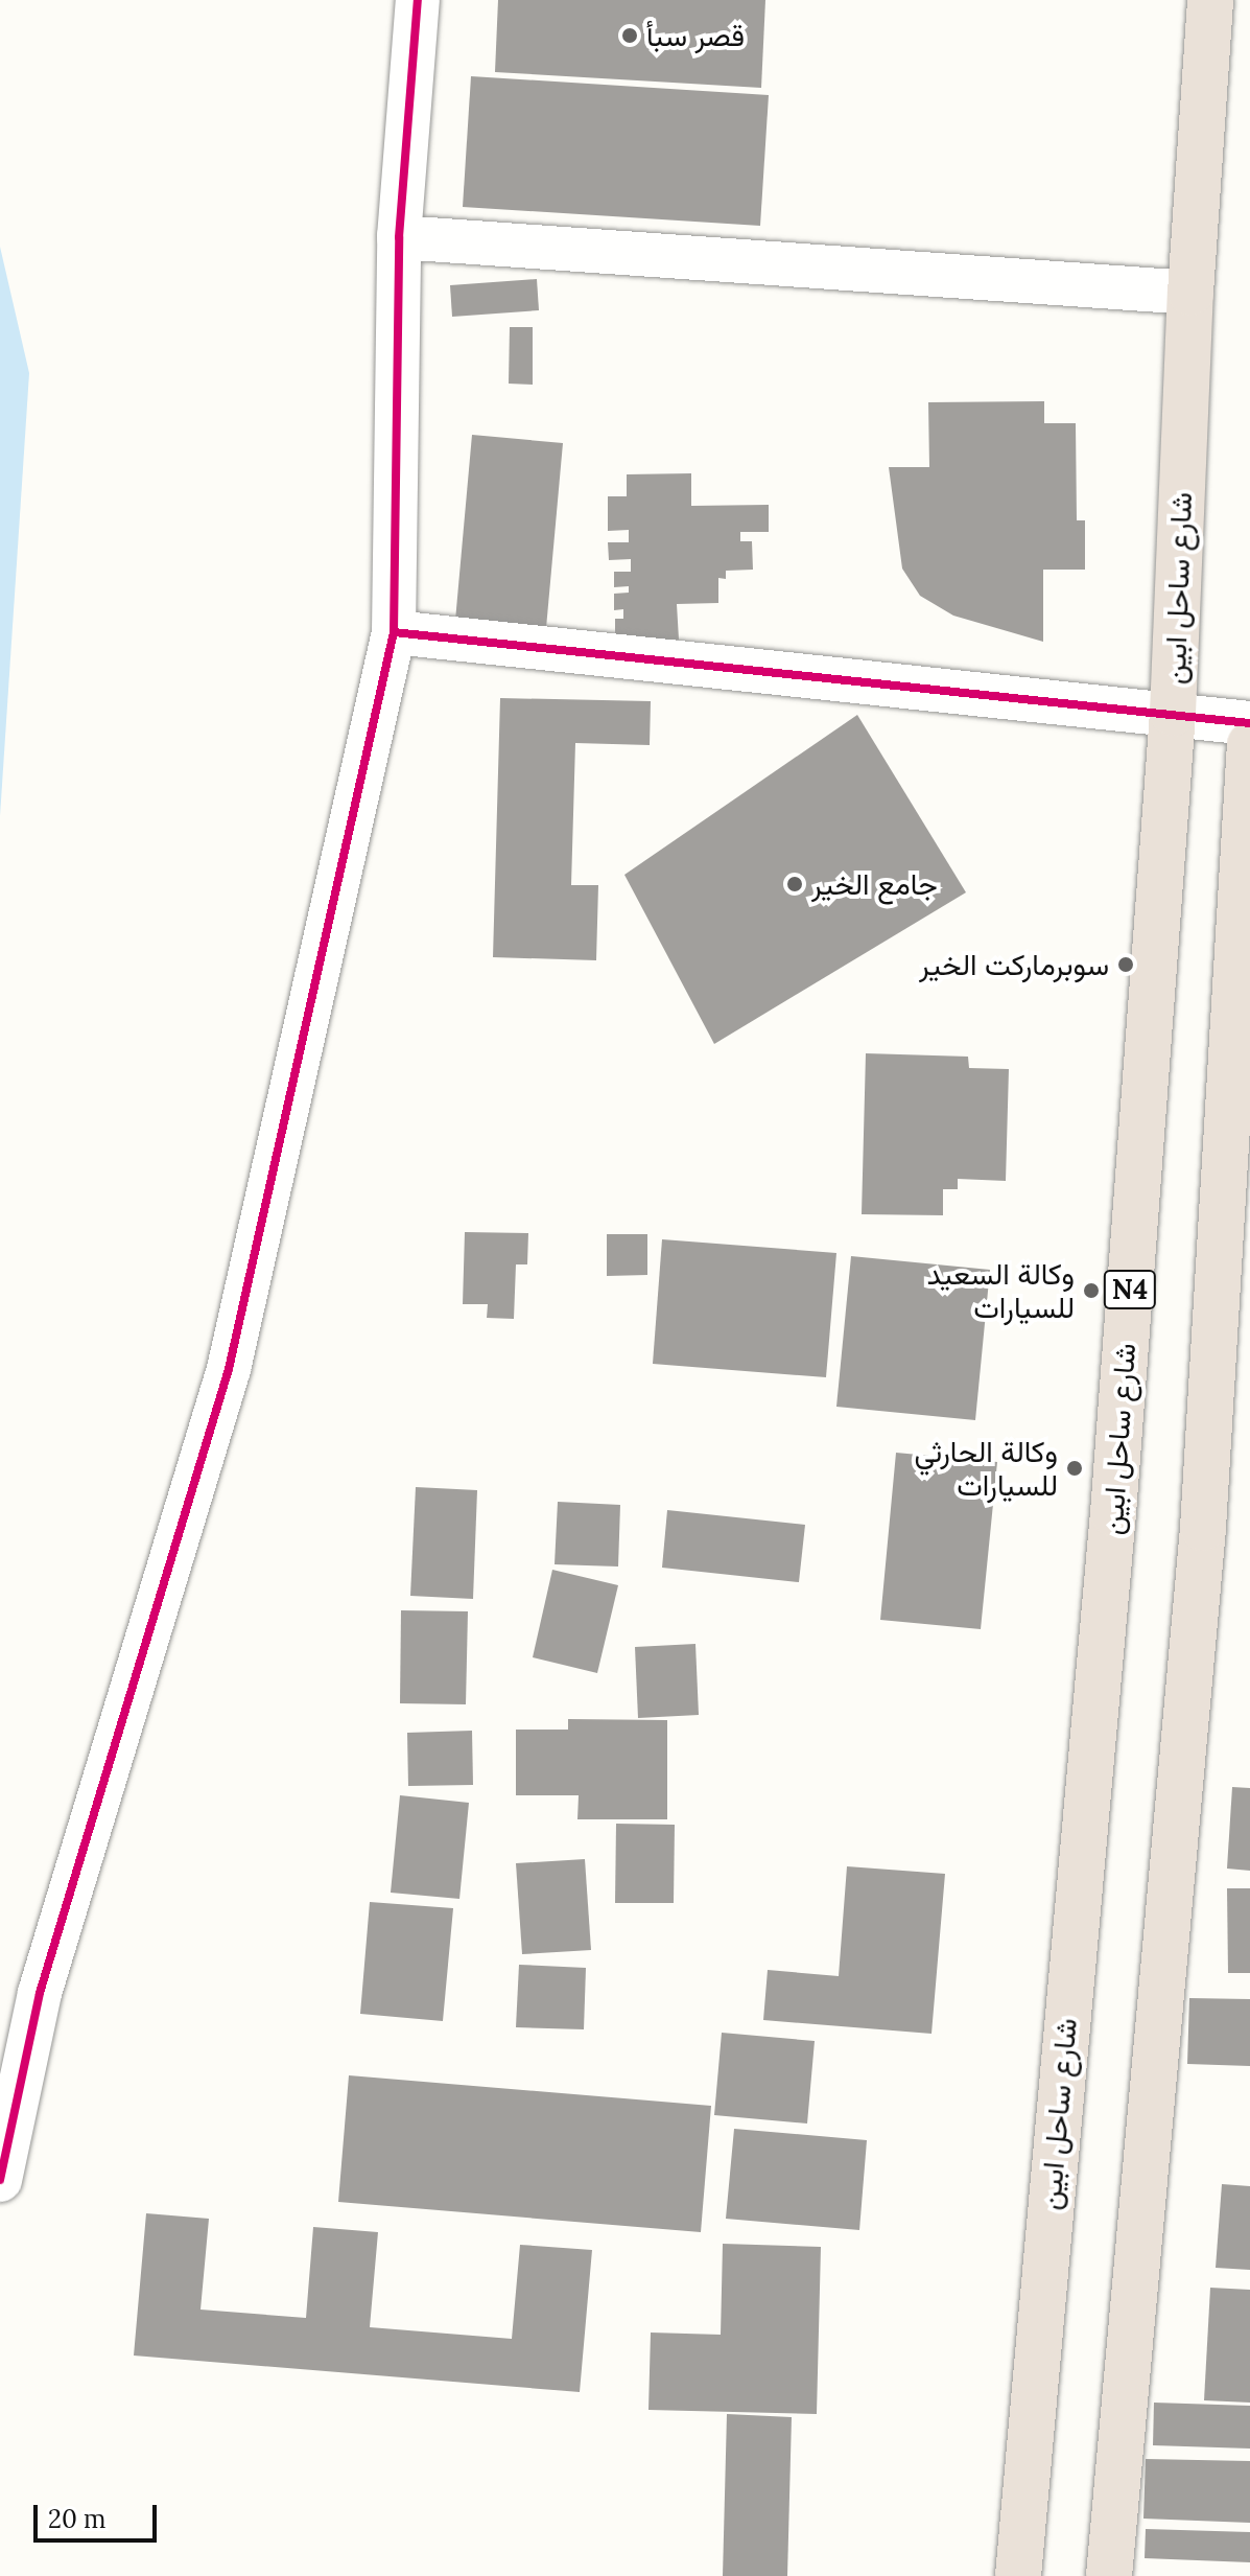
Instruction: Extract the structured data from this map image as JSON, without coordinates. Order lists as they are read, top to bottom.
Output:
{
  "streets": {
    "highway": ["شارع ساحل ابين", "N4"]
  },
  "places": [
    "قصر سبأ",
    "جامع الخير",
    "سوبرماركت الخير",
    "وكالة السعيد للسيارات",
    "وكالة الحارثي للسيارات"
  ],
  "scale_bar": "20 m"
}
